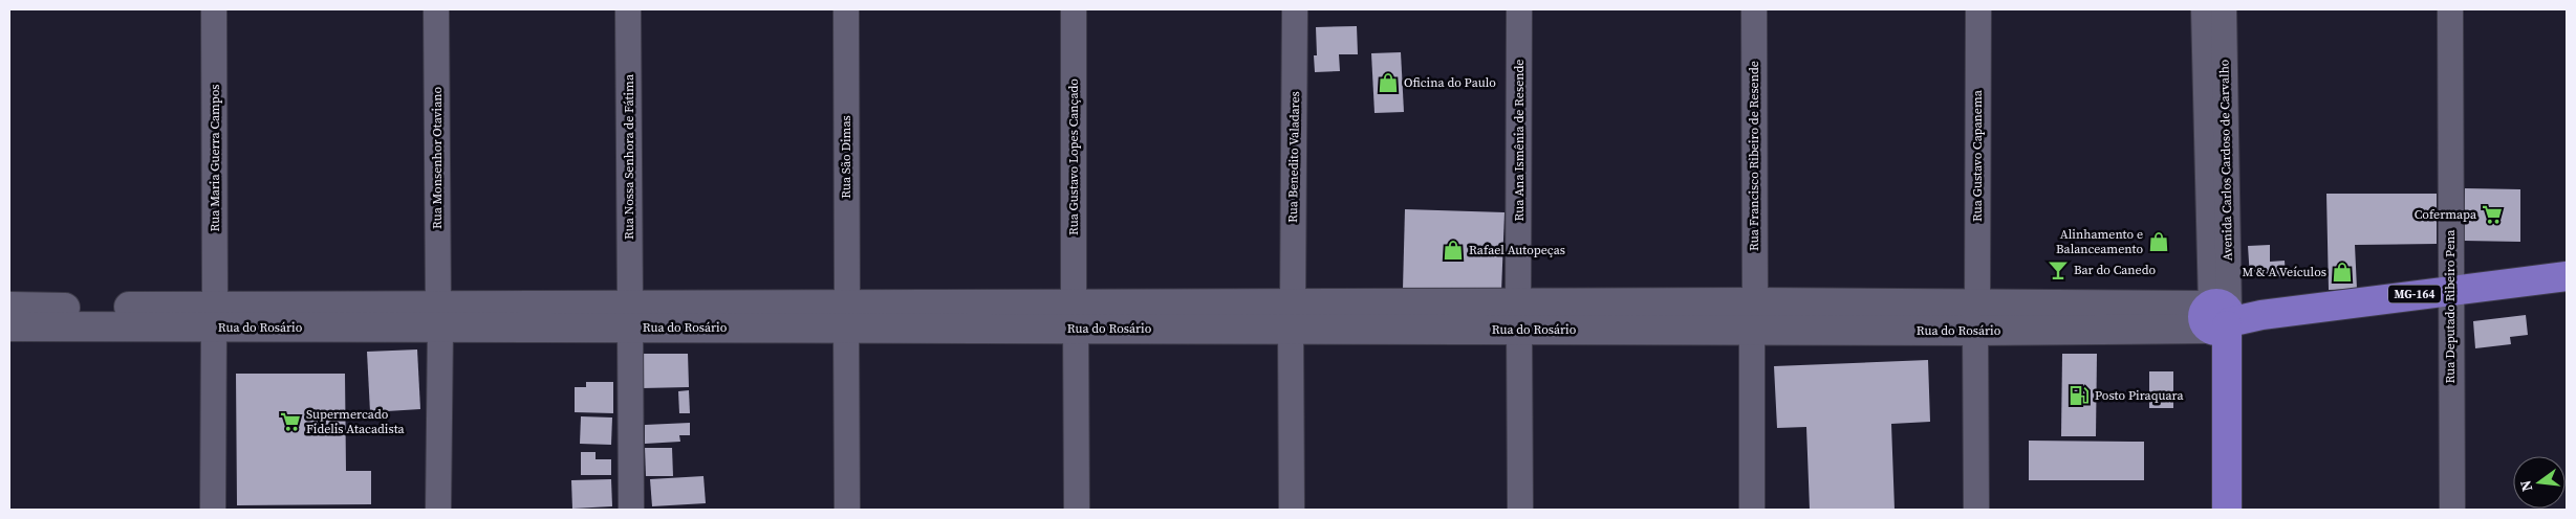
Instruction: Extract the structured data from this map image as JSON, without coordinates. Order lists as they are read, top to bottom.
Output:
{
  "streets": {
    "main road": ["Avenida Carlos Cardoso de Carvalho", "MG-164", "Rua do Rosário"],
    "street": [
      "Rua Ana Ismênia de Resende",
      "Rua Francisco Ribeiro de Resende",
      "Rua Gustavo Capanema",
      "Rua Nossa Senhora de Fátima",
      "Rua São Dimas",
      "Rua Gustavo Lopes Cançado",
      "Rua Benedito Valadares",
      "Rua Maria Guerra Campos",
      "Rua Monsenhor Otaviano",
      "Rua Deputado Ribeiro Pena"
    ]
  },
  "crossings": [
    ["Rua Ana Ismênia de Resende", "Rua do Rosário"],
    ["Rua Francisco Ribeiro de Resende", "Rua do Rosário"],
    ["Rua Gustavo Capanema", "Rua do Rosário"],
    ["Rua Nossa Senhora de Fátima", "Rua do Rosário"],
    ["Rua São Dimas", "Rua do Rosário"],
    ["Rua Gustavo Lopes Cançado", "Rua do Rosário"],
    ["Rua Benedito Valadares", "Rua do Rosário"],
    ["Rua Maria Guerra Campos", "Rua do Rosário"],
    ["Rua Monsenhor Otaviano", "Rua do Rosário"],
    ["Avenida Carlos Cardoso de Carvalho", "MG-164"],
    ["Avenida Carlos Cardoso de Carvalho", "Rua do Rosário"],
    ["MG-164", "Rua Deputado Ribeiro Pena"],
    ["MG-164", "Rua do Rosário"]
  ],
  "places": {
    "shop": [
      "Oficina do Paulo",
      "Alinhamento e Balanceamento",
      "Rafael Autopeças",
      "M & A Veículos"
    ],
    "supermarket": ["Cofermapa", "Supermercado Fidelis Atacadista"],
    "bar": ["Bar do Canedo"],
    "fuel station": ["Posto Piraquara"]
  },
  "north": "left"
}
